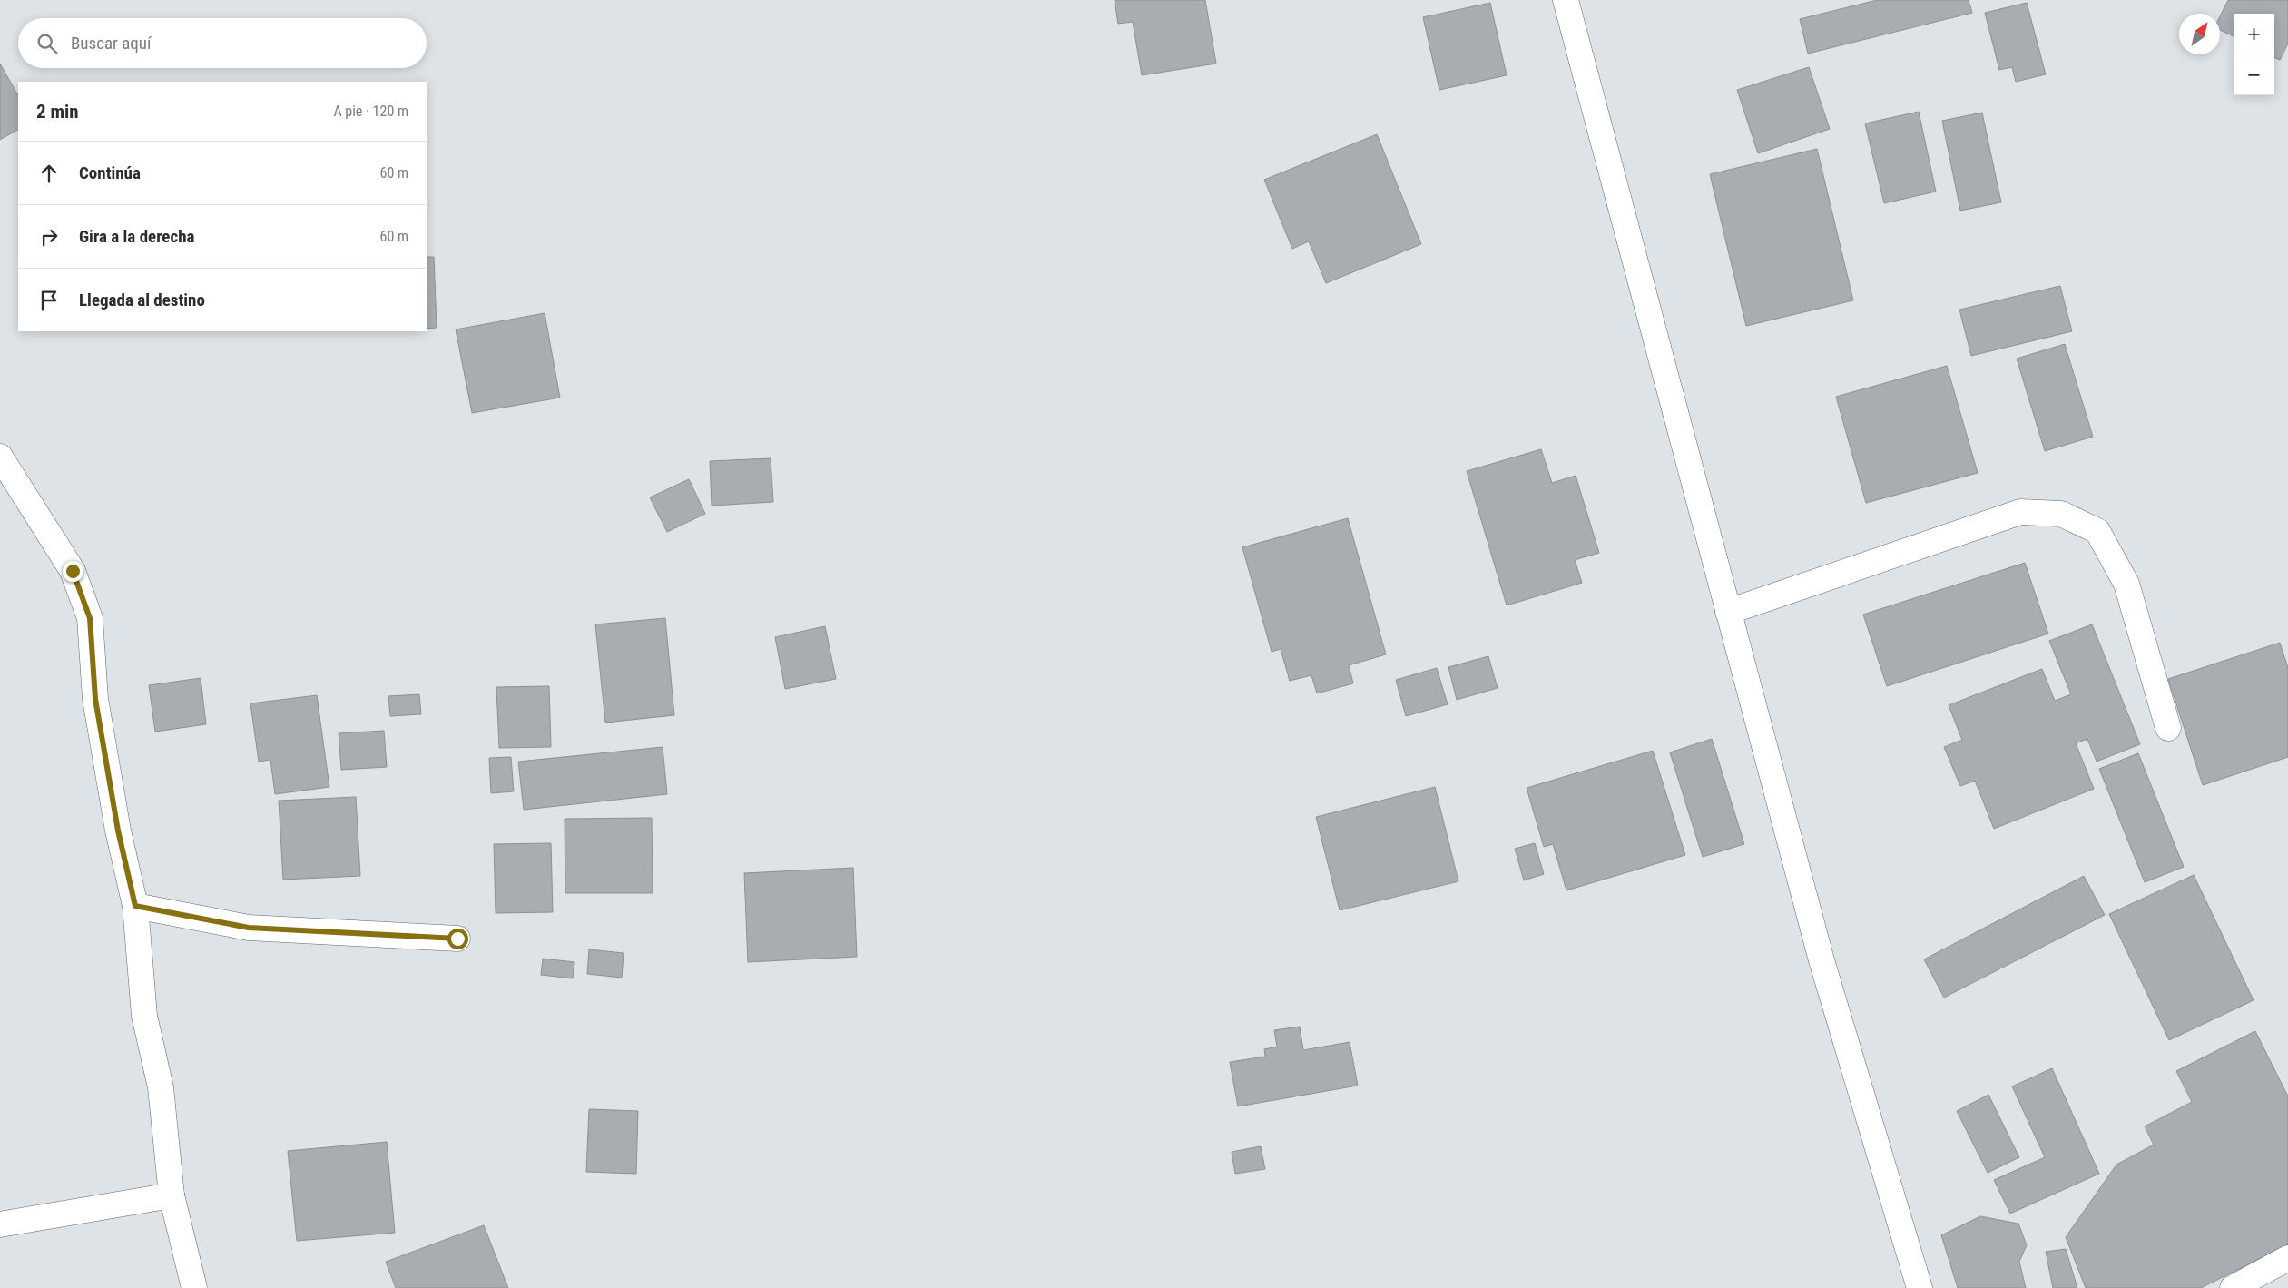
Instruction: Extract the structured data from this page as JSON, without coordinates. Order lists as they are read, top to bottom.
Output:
{
  "north": "top right",
  "page": {
    "map_buttons": ["+", "−"],
    "search": "Buscar aquí",
    "heading": ["2 min", "A pie · 120 m"],
    "list": [
      ["Continúa", "60 m"],
      ["Gira a la derecha", "60 m"],
      "Llegada al destino"
    ]
  }
}
